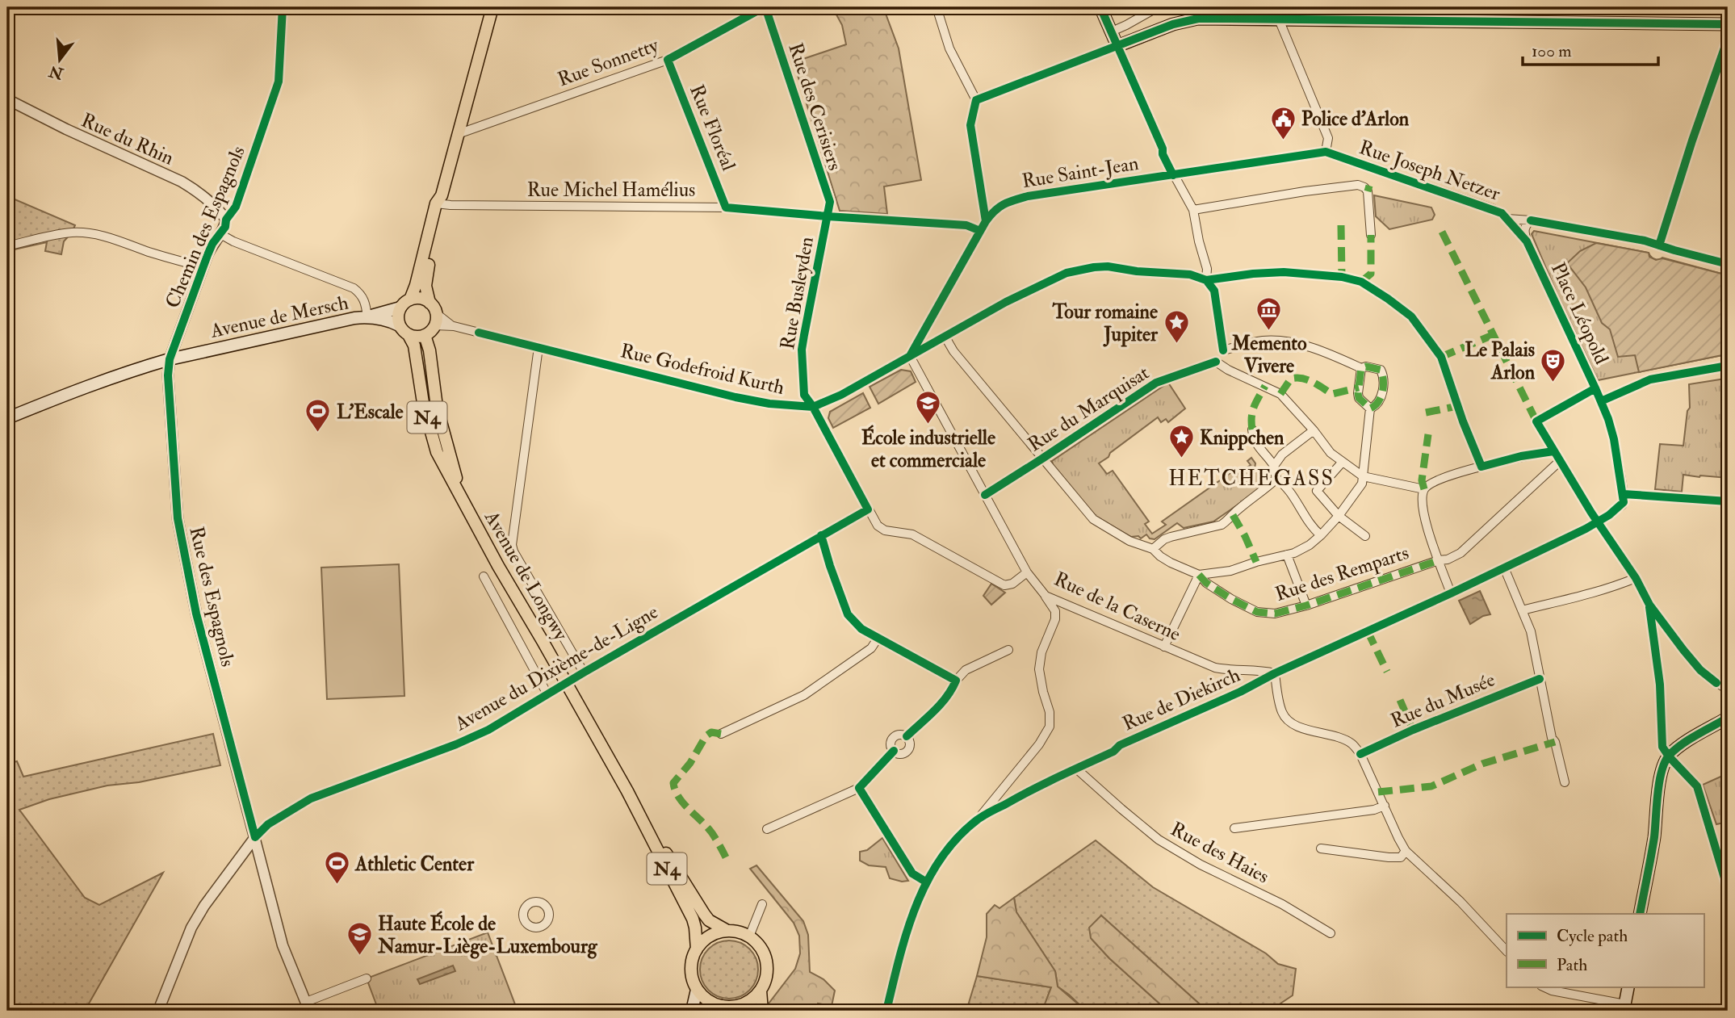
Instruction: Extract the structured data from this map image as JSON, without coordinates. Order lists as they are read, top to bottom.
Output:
{
  "streets": {
    "main road": ["Avenue de Mersch", "N4", "Avenue de Longwy"],
    "street": [
      "Rue Sonnetty",
      "Rue des Cerisiers",
      "Rue Floréal",
      "Rue du Rhin",
      "Rue Joseph Netzer",
      "Rue Saint-Jean",
      "Rue Michel Hamélius",
      "Chemin des Espagnols",
      "Rue Busleyden",
      "Place Léopold",
      "Rue Godefroid Kurth",
      "Rue du Marquisat",
      "Rue des Remparts",
      "Rue des Espagnols",
      "Rue de la Caserne",
      "Avenue du Dixième-de-Ligne",
      "Rue de Diekirch",
      "Rue du Musée",
      "Rue des Haies"
    ]
  },
  "crossings": [
    ["Rue Sonnetty", "Rue des Cerisiers"],
    ["Rue Sonnetty", "Rue Floréal"],
    ["Rue des Cerisiers", "Rue Michel Hamélius"],
    ["Rue des Cerisiers", "Rue Busleyden"],
    ["Rue Floréal", "Rue Michel Hamélius"],
    ["Rue du Rhin", "Chemin des Espagnols"],
    ["Rue Joseph Netzer", "Rue Saint-Jean"],
    ["Rue Joseph Netzer", "Place Léopold"],
    ["Rue Saint-Jean", "Rue Michel Hamélius"],
    ["Rue Saint-Jean", "Rue Godefroid Kurth"],
    ["Rue Saint-Jean", "Rue de la Caserne"],
    ["Rue Michel Hamélius", "Rue Busleyden"],
    ["Chemin des Espagnols", "Avenue de Mersch"],
    ["Chemin des Espagnols", "Rue des Espagnols"],
    ["Rue Busleyden", "Rue Godefroid Kurth"],
    ["Rue Busleyden", "Rue de la Caserne"],
    ["Rue Busleyden", "Avenue du Dixième-de-Ligne"],
    ["Place Léopold", "Rue de Diekirch"],
    ["Avenue de Mersch", "Rue Godefroid Kurth"],
    ["Avenue de Mersch", "N4"],
    ["Avenue de Mersch", "Avenue de Longwy"],
    ["Avenue de Mersch", "Rue des Espagnols"],
    ["Rue Godefroid Kurth", "N4"],
    ["Rue Godefroid Kurth", "Rue des Remparts"],
    ["Rue Godefroid Kurth", "Avenue de Longwy"],
    ["Rue Godefroid Kurth", "Rue de la Caserne"],
    ["Rue du Marquisat", "Rue des Remparts"],
    ["Rue du Marquisat", "Rue de la Caserne"],
    ["N4", "Avenue de Longwy"],
    ["Rue des Espagnols", "Avenue du Dixième-de-Ligne"],
    ["Rue de la Caserne", "Rue de Diekirch"],
    ["Rue de Diekirch", "Rue des Haies"]
  ],
  "districts": ["HETCHEGASS"],
  "places": {
    "public building": ["Police d'Arlon"],
    "museum": ["Memento Vivere"],
    "place": ["Tour romaine Jupiter", "Knippchen"],
    "theatre": ["Le Palais Arlon"],
    "school or university": ["École industrielle et commerciale", "Haute École de Namur-Liège-Luxembourg"],
    "sports": ["L'Escale", "Athletic Center"]
  },
  "legend": ["Cycle path", "Path"],
  "scale_bar": "100 m",
  "north": "bottom"
}
